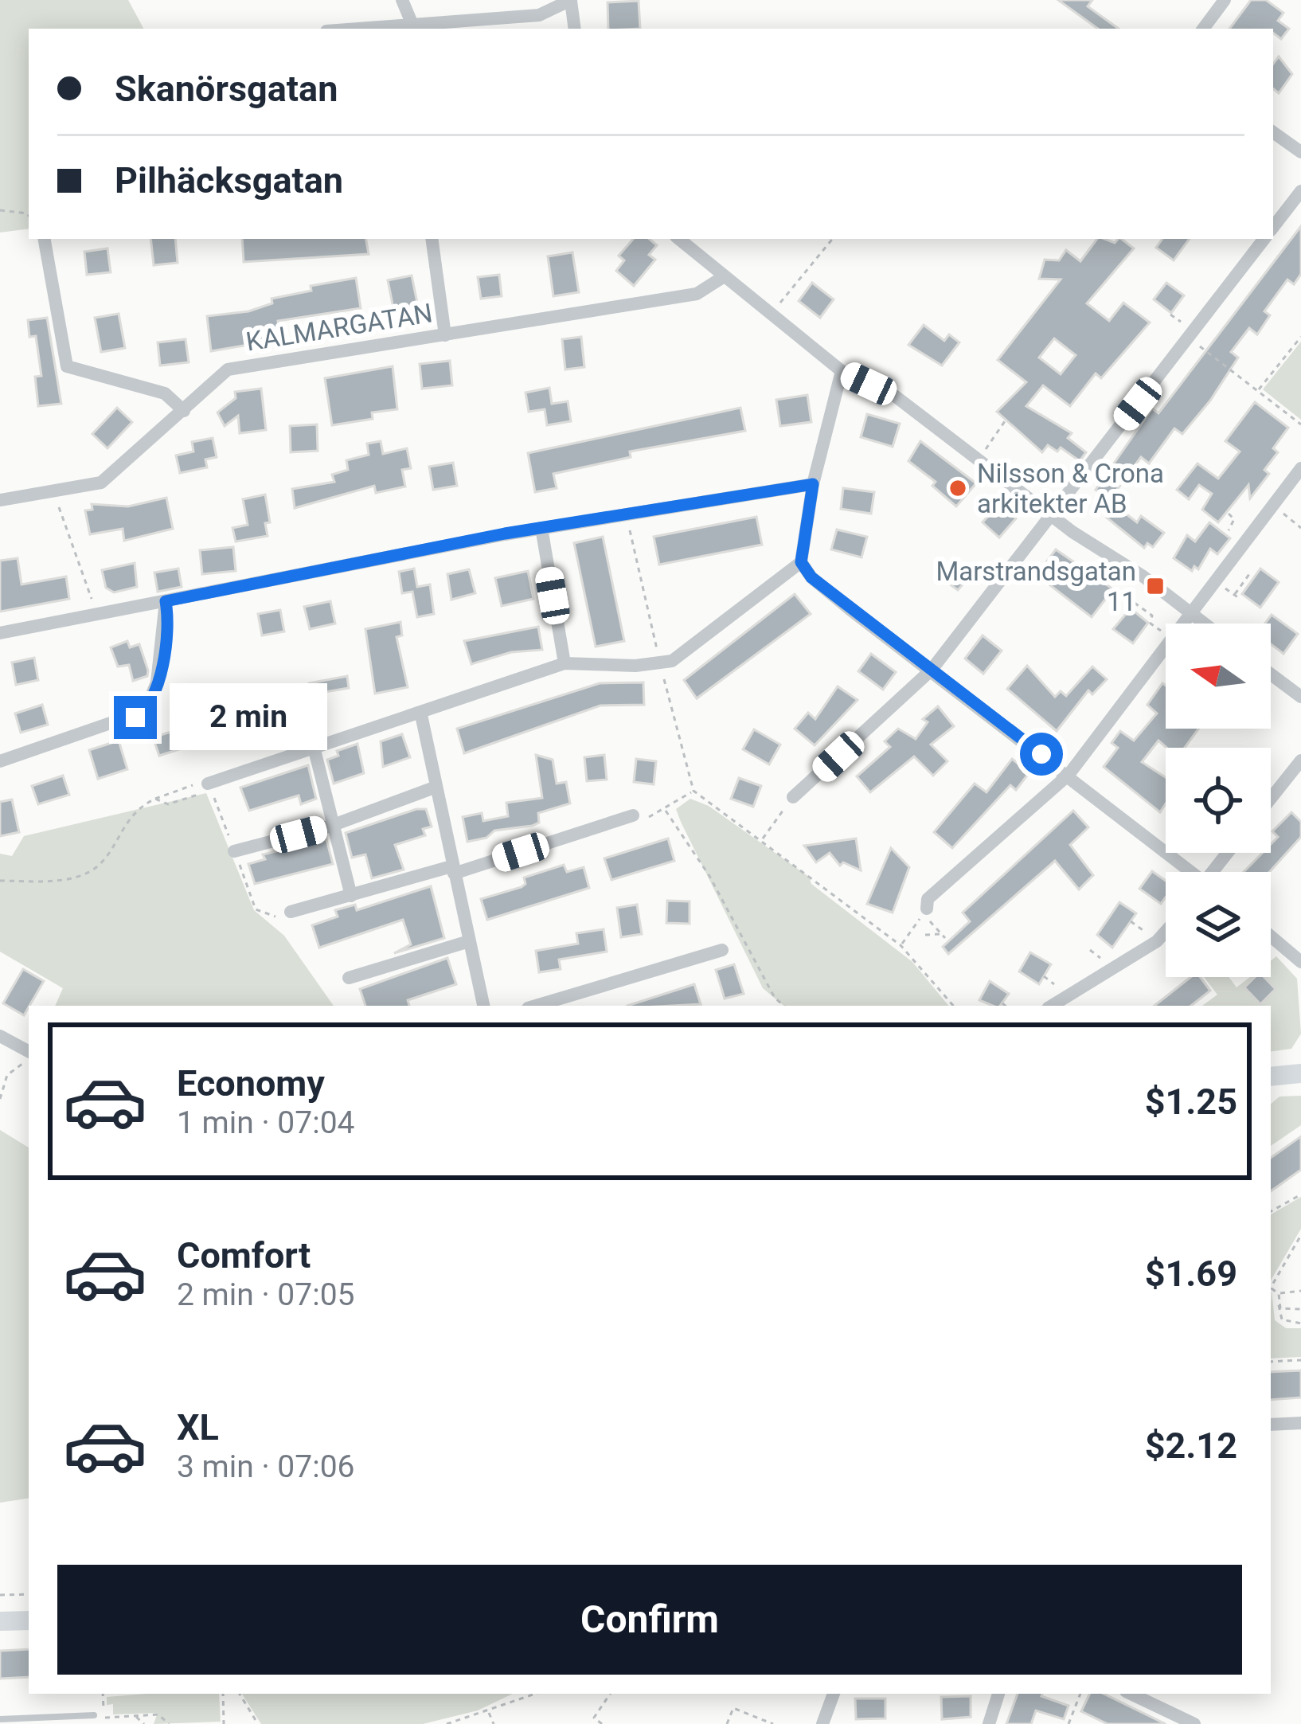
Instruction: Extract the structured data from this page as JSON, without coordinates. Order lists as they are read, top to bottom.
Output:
{
  "streets": {
    "street": ["KALMARGATAN"]
  },
  "places": {
    "other": ["Nilsson & Crona arkitekter AB"],
    "transit": ["Marstrandsgatan 11"]
  },
  "north": "left",
  "page": {
    "banner": ["Skanörsgatan", "Pilhäcksgatan"],
    "bubble": "2 min",
    "list": [
      {
        "name": "Economy",
        "note": "1 min · 07:04",
        "value": "$1.25"
      },
      {
        "name": "Comfort",
        "note": "2 min · 07:05",
        "value": "$1.69"
      },
      {
        "name": "XL",
        "note": "3 min · 07:06",
        "value": "$2.12"
      }
    ],
    "buttons": "Confirm"
  }
}
